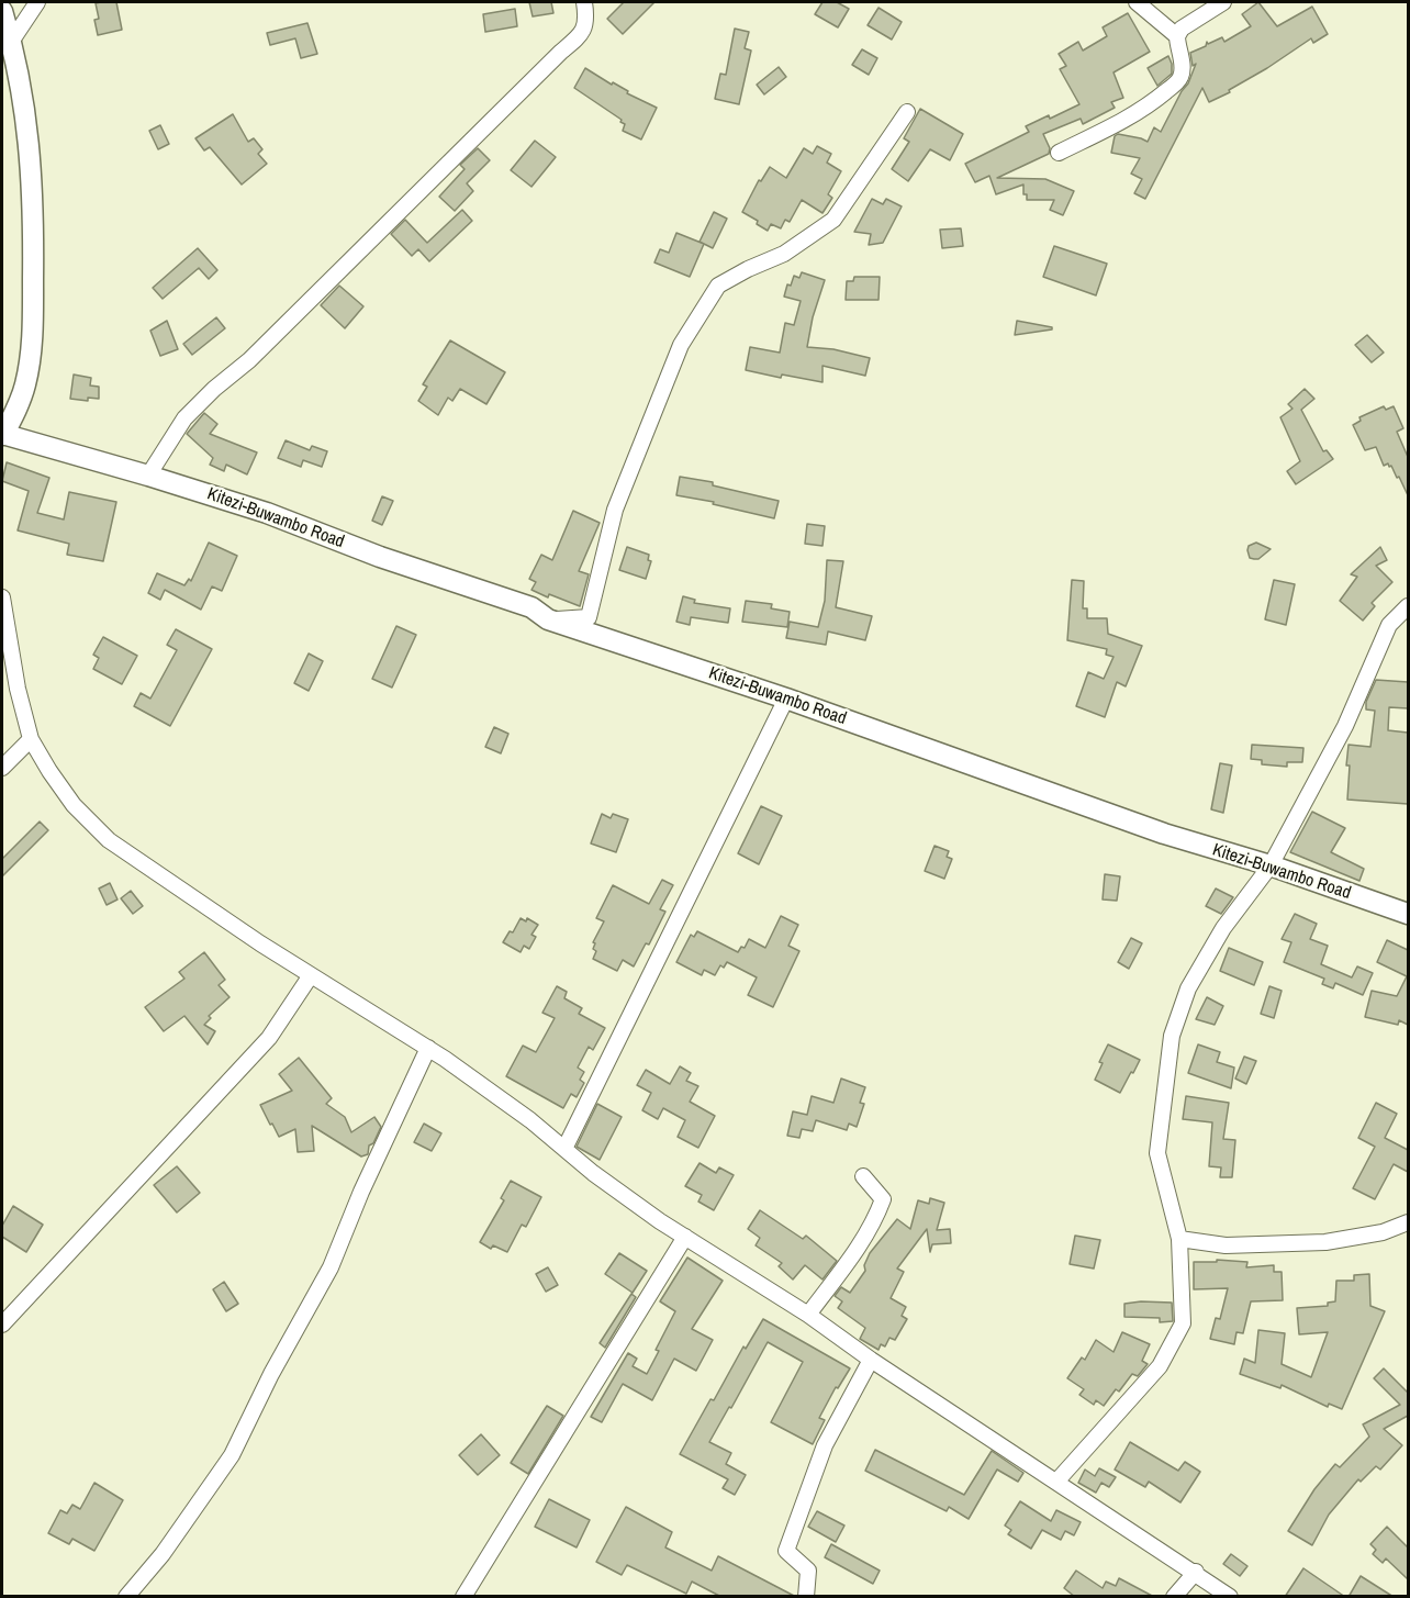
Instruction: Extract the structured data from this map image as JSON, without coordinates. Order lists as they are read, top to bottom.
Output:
{
  "streets": {
    "street": ["Kitezi-Buwambo Road"]
  }
}
